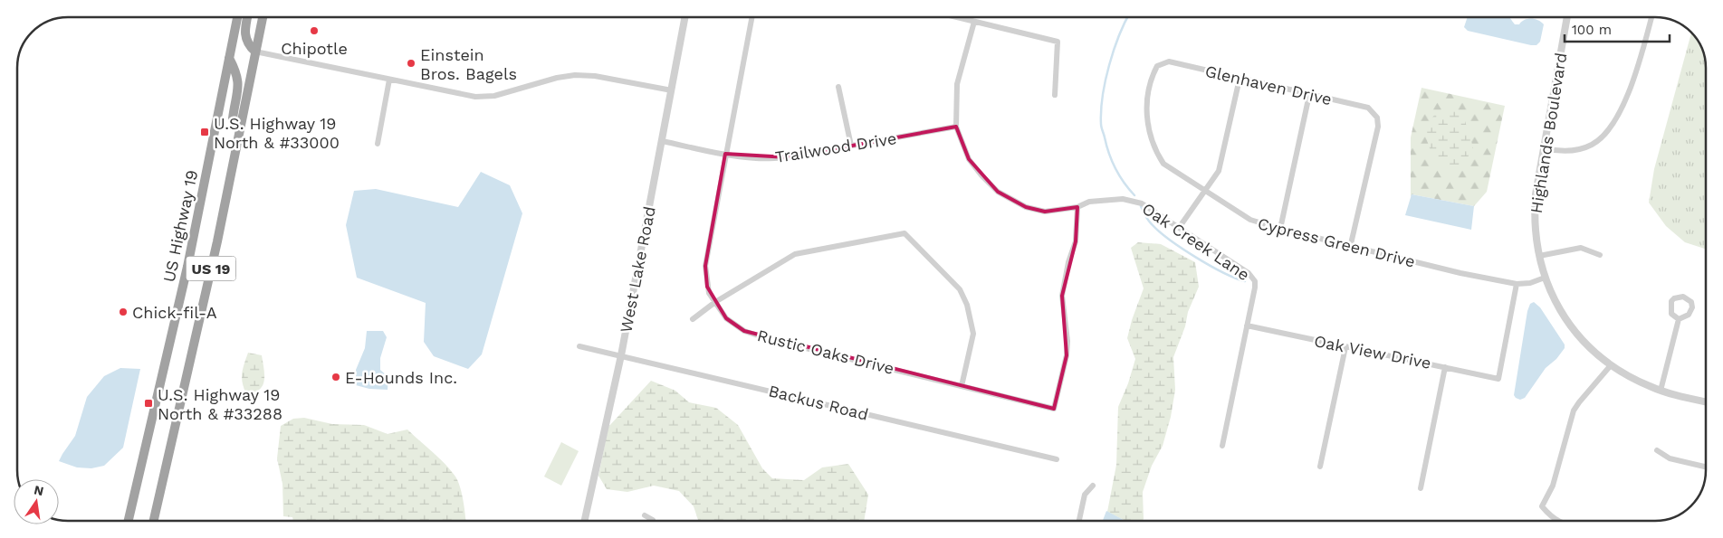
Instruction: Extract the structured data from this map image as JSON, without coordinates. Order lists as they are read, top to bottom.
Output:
{
  "streets": {
    "highway": ["US Highway 19", "US 19"],
    "street": [
      "Glenhaven Drive",
      "Highlands Boulevard",
      "Trailwood Drive",
      "Oak Creek Lane",
      "Cypress Green Drive",
      "West Lake Road",
      "Rustic Oaks Drive",
      "Oak View Drive",
      "Backus Road"
    ]
  },
  "crossings": [
    ["Glenhaven Drive", "Cypress Green Drive"],
    ["Highlands Boulevard", "Cypress Green Drive"],
    ["Trailwood Drive", "Oak Creek Lane"],
    ["Trailwood Drive", "West Lake Road"],
    ["Trailwood Drive", "Rustic Oaks Drive"],
    ["Oak Creek Lane", "Rustic Oaks Drive"],
    ["Oak Creek Lane", "Oak View Drive"],
    ["Cypress Green Drive", "Oak View Drive"],
    ["West Lake Road", "Backus Road"]
  ],
  "places": {
    "other": [
      "Chipotle",
      "Einstein Bros. Bagels",
      "Chick-fil-A",
      "E-Hounds Inc."
    ],
    "transit": ["U.S. Highway 19 North & #33000", "U.S. Highway 19 North & #33288"]
  },
  "scale_bar": "100 m",
  "north": "top"
}
